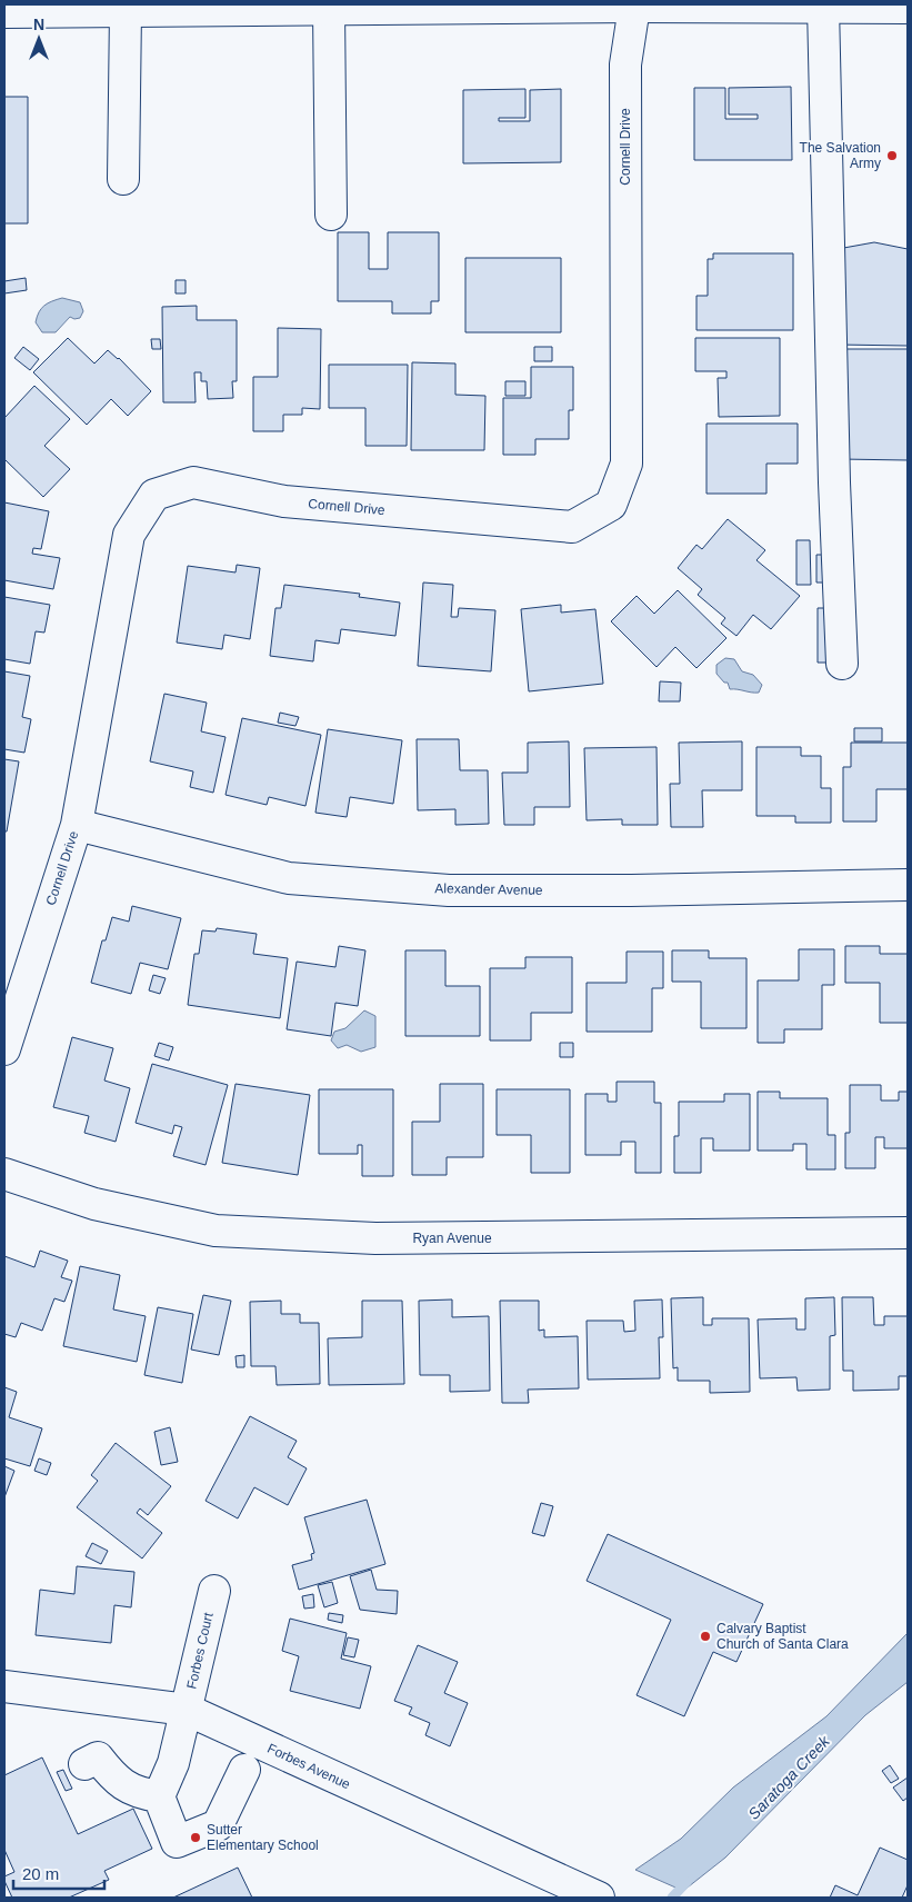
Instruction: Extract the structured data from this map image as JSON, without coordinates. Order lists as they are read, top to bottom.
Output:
{
  "streets": {
    "street": [
      "Cornell Drive",
      "Alexander Avenue",
      "Ryan Avenue",
      "Forbes Court",
      "Forbes Avenue"
    ]
  },
  "crossings": [
    ["Cornell Drive", "Alexander Avenue"],
    ["Forbes Court", "Forbes Avenue"]
  ],
  "water": ["Saratoga Creek"],
  "places": ["The Salvation Army", "Calvary Baptist Church of Santa Clara", "Sutter Elementary School"],
  "scale_bar": "20 m",
  "north": "top"
}
